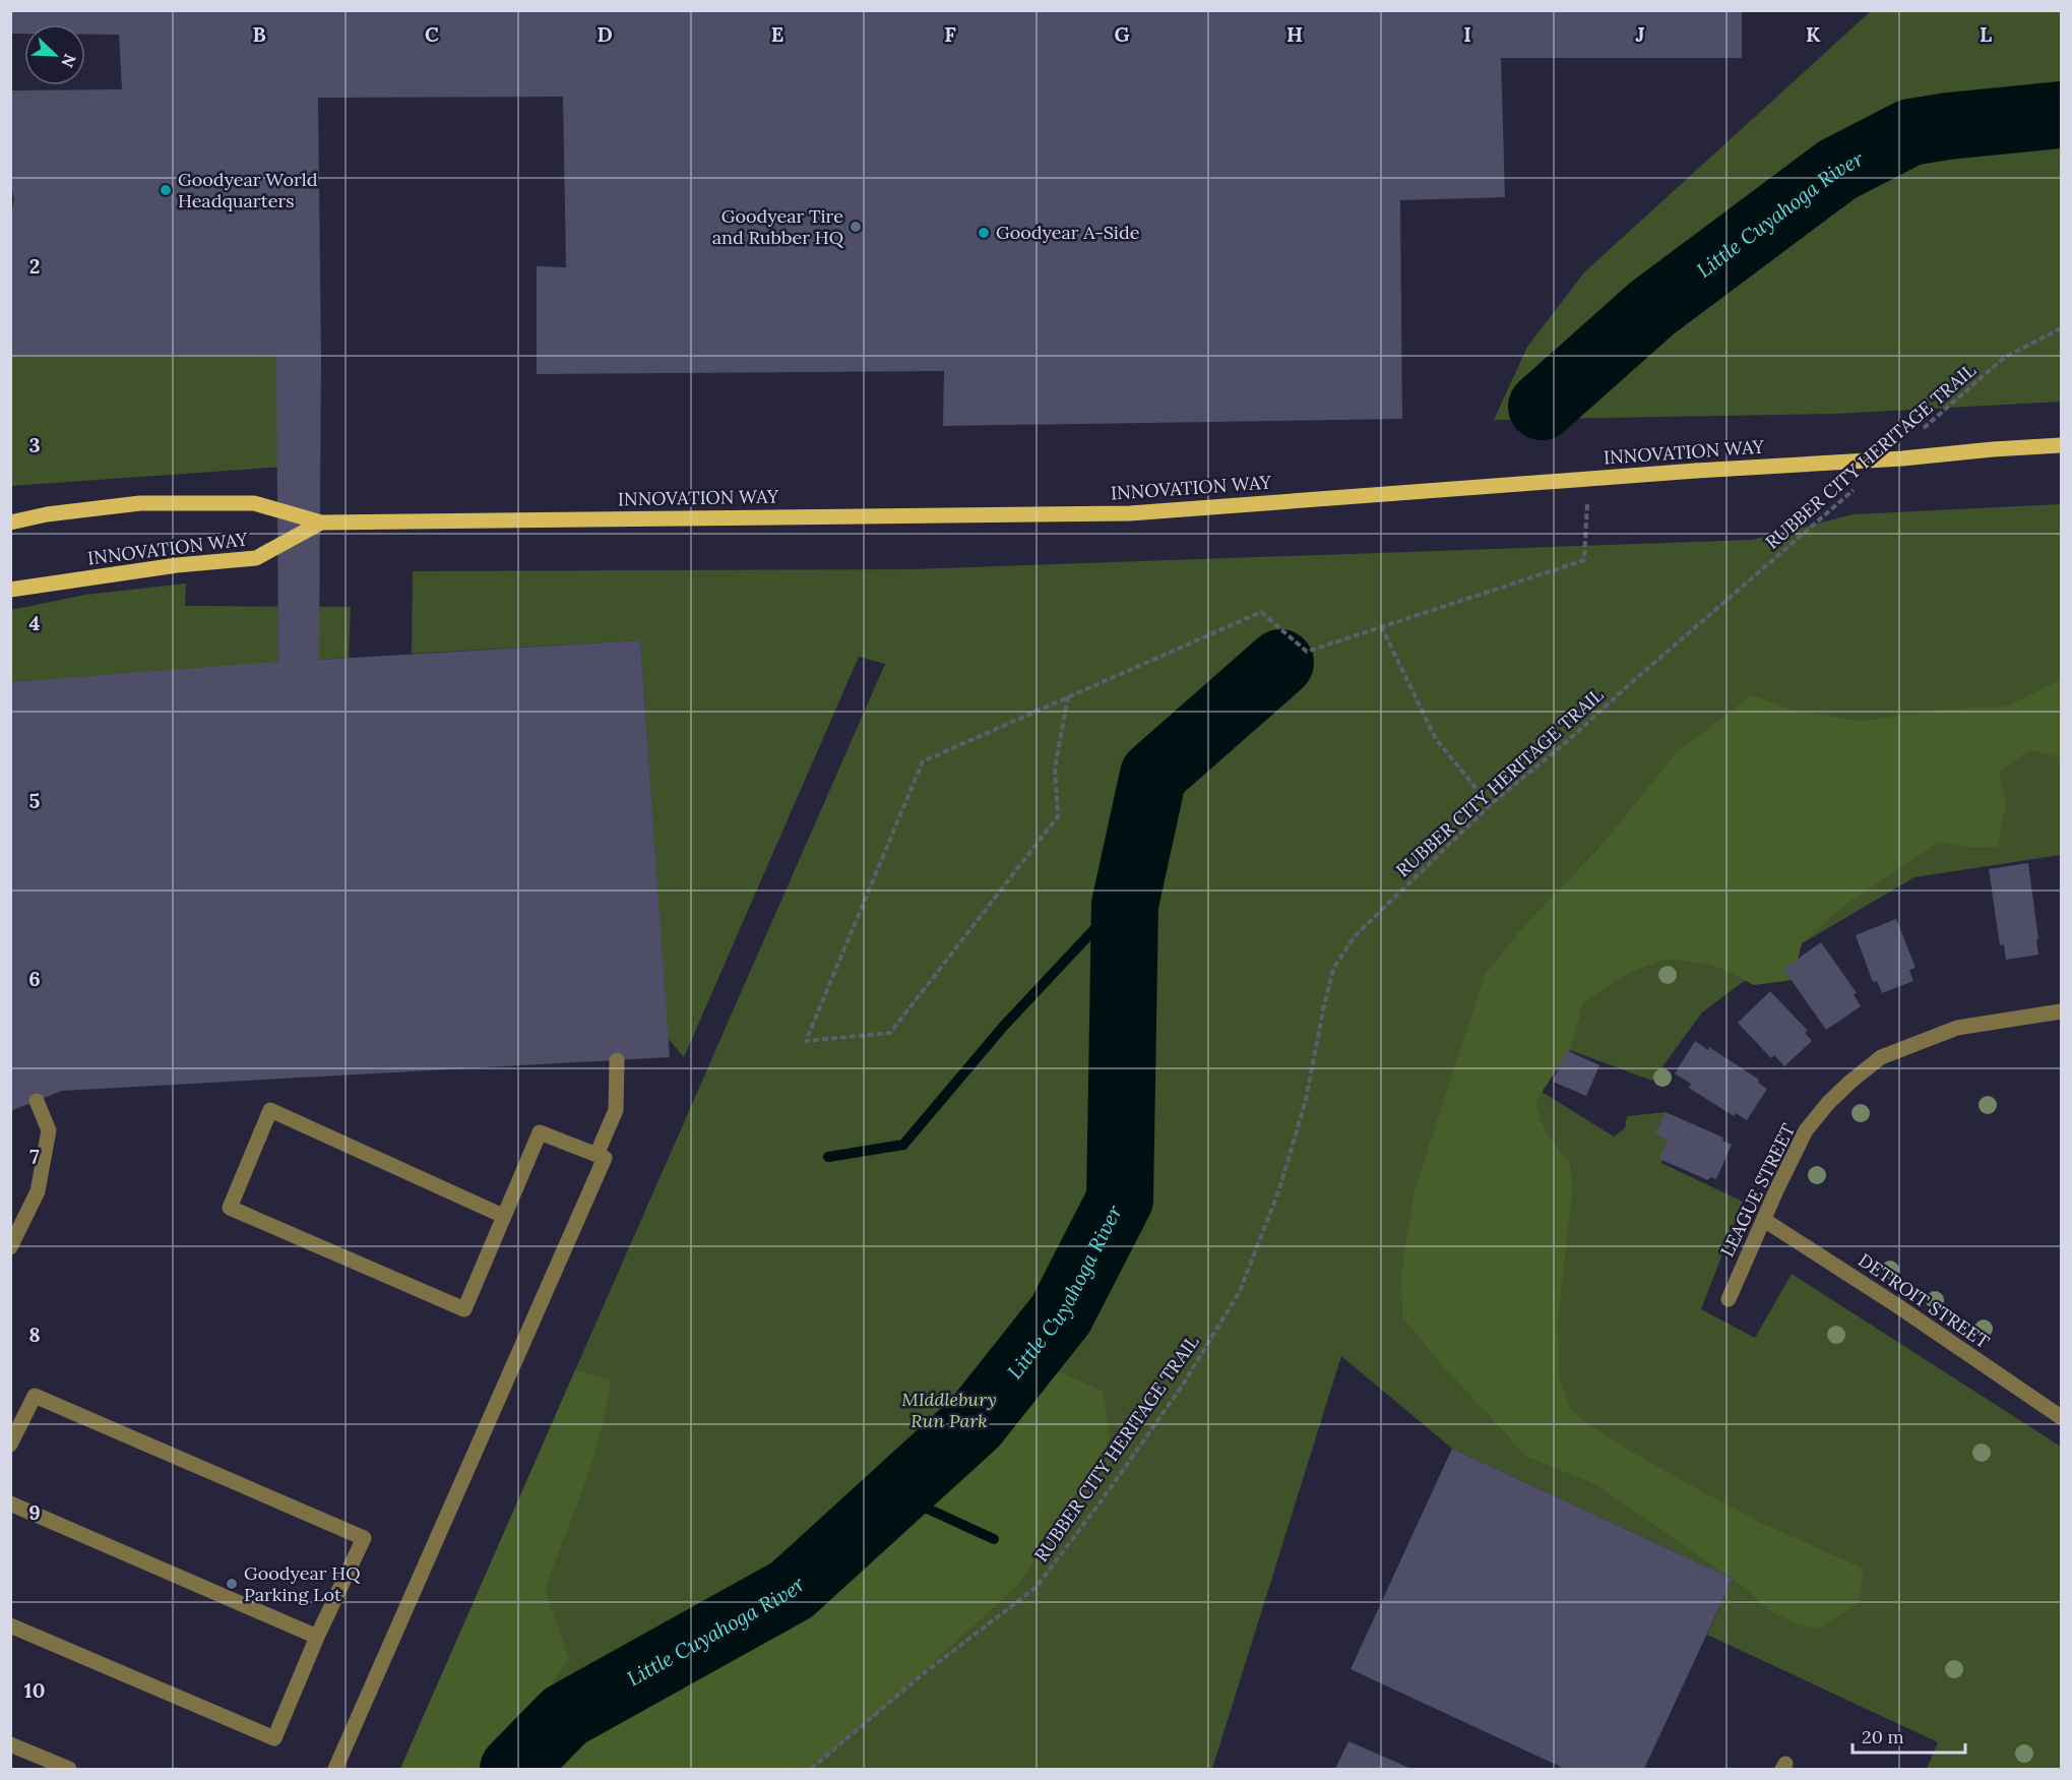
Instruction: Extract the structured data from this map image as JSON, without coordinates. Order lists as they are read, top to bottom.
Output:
{
  "streets": {
    "main road": ["INNOVATION WAY"],
    "street": ["LEAGUE STREET", "DETROIT STREET"],
    "path": ["RUBBER CITY HERITAGE TRAIL"]
  },
  "crossings": [
    ["LEAGUE STREET", "DETROIT STREET"]
  ],
  "water": ["Little Cuyahoga River"],
  "parks": ["MIddlebury Run Park"],
  "places": [
    "Goodyear World Headquarters",
    "Goodyear Tire and Rubber HQ",
    "Goodyear A-Side",
    "Goodyear HQ Parking Lot"
  ],
  "scale_bar": "20 m",
  "north": "bottom right",
  "grid": {
    "columns": [
      "B",
      "C",
      "D",
      "E",
      "F",
      "G",
      "H",
      "I",
      "J",
      "K",
      "L"
    ],
    "rows": [
      "2",
      "3",
      "4",
      "5",
      "6",
      "7",
      "8",
      "9",
      "10"
    ]
  }
}
